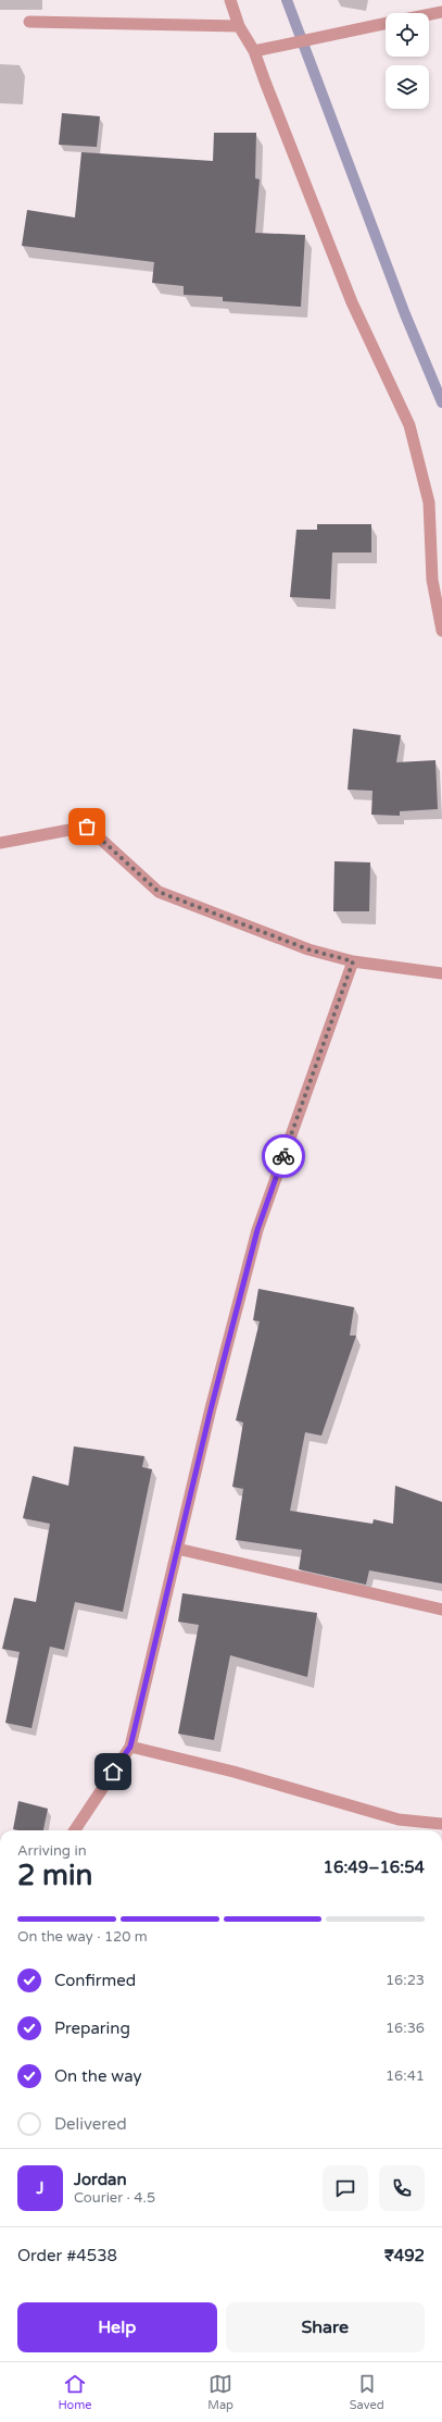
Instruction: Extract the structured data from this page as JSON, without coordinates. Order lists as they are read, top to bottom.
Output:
{
  "page": {
    "heading": ["2 min", "Arriving in", "16:49–16:54"],
    "panel": [
      "Jordan",
      "Courier · 4.5",
      "Order #4538",
      "₹492"
    ],
    "bar": "On the way · 120 m",
    "list": [
      ["Confirmed", "16:23"],
      ["Preparing", "16:36"],
      ["On the way", "16:41"],
      "Delivered"
    ],
    "round": "J",
    "buttons": ["Help", "Share"],
    "tabs": ["Home", "Map", "Saved"]
  }
}
